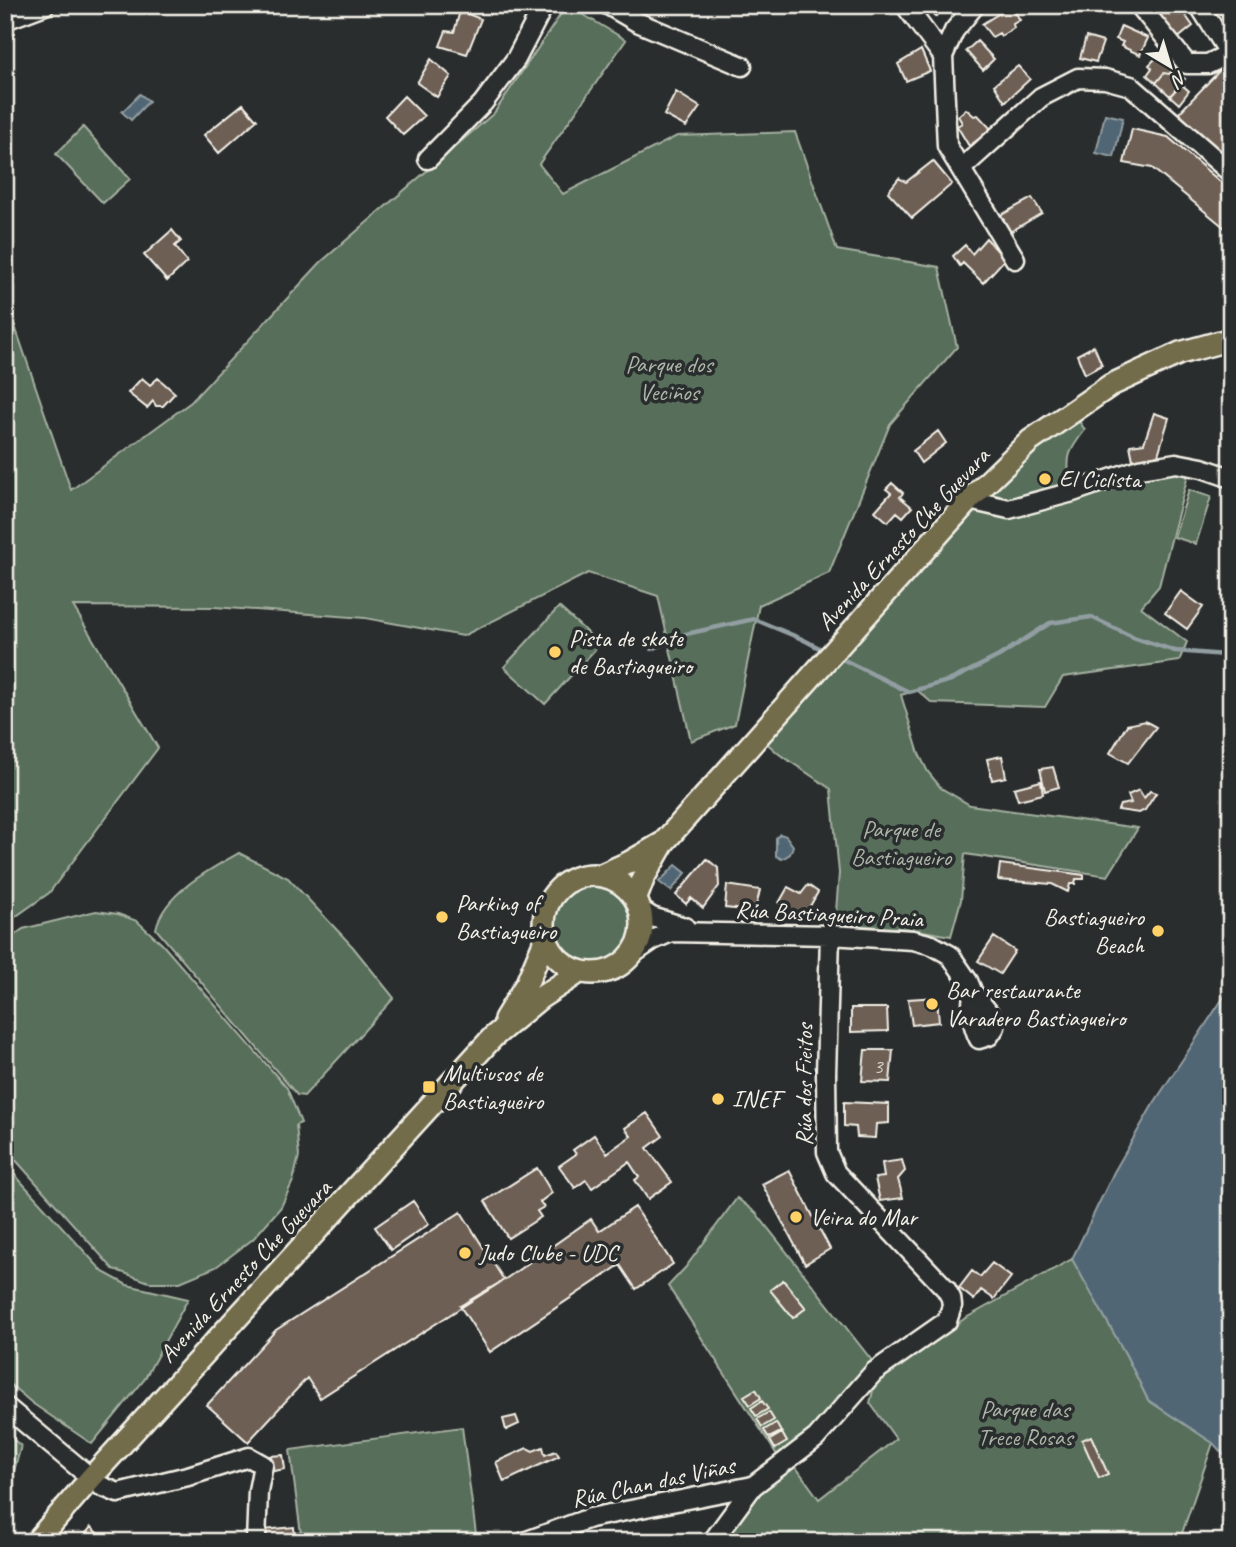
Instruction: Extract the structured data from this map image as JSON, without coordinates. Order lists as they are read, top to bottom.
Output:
{
  "streets": {
    "main road": ["Avenida Ernesto Che Guevara"],
    "street": ["Rúa Bastiagueiro Praia", "Rúa dos Fieitos", "Rúa Chan das Viñas"]
  },
  "crossings": [
    ["Rúa Bastiagueiro Praia", "Rúa dos Fieitos"],
    ["Rúa dos Fieitos", "Rúa Chan das Viñas"]
  ],
  "parks": ["Parque dos Veciños", "Parque de Bastiagueiro", "Parque das Trece Rosas"],
  "places": {
    "other": [
      "El Ciclista",
      "Pista de skate de Bastiagueiro",
      "Parking of Bastiagueiro",
      "Bastiagueiro Beach",
      "Bar restaurante Varadero Bastiagueiro",
      "INEF",
      "Veira do Mar",
      "Judo Clube - UDC"
    ],
    "transit": ["Multiusos de Bastiagueiro"]
  },
  "house_numbers": ["3"],
  "north": "bottom right"
}
